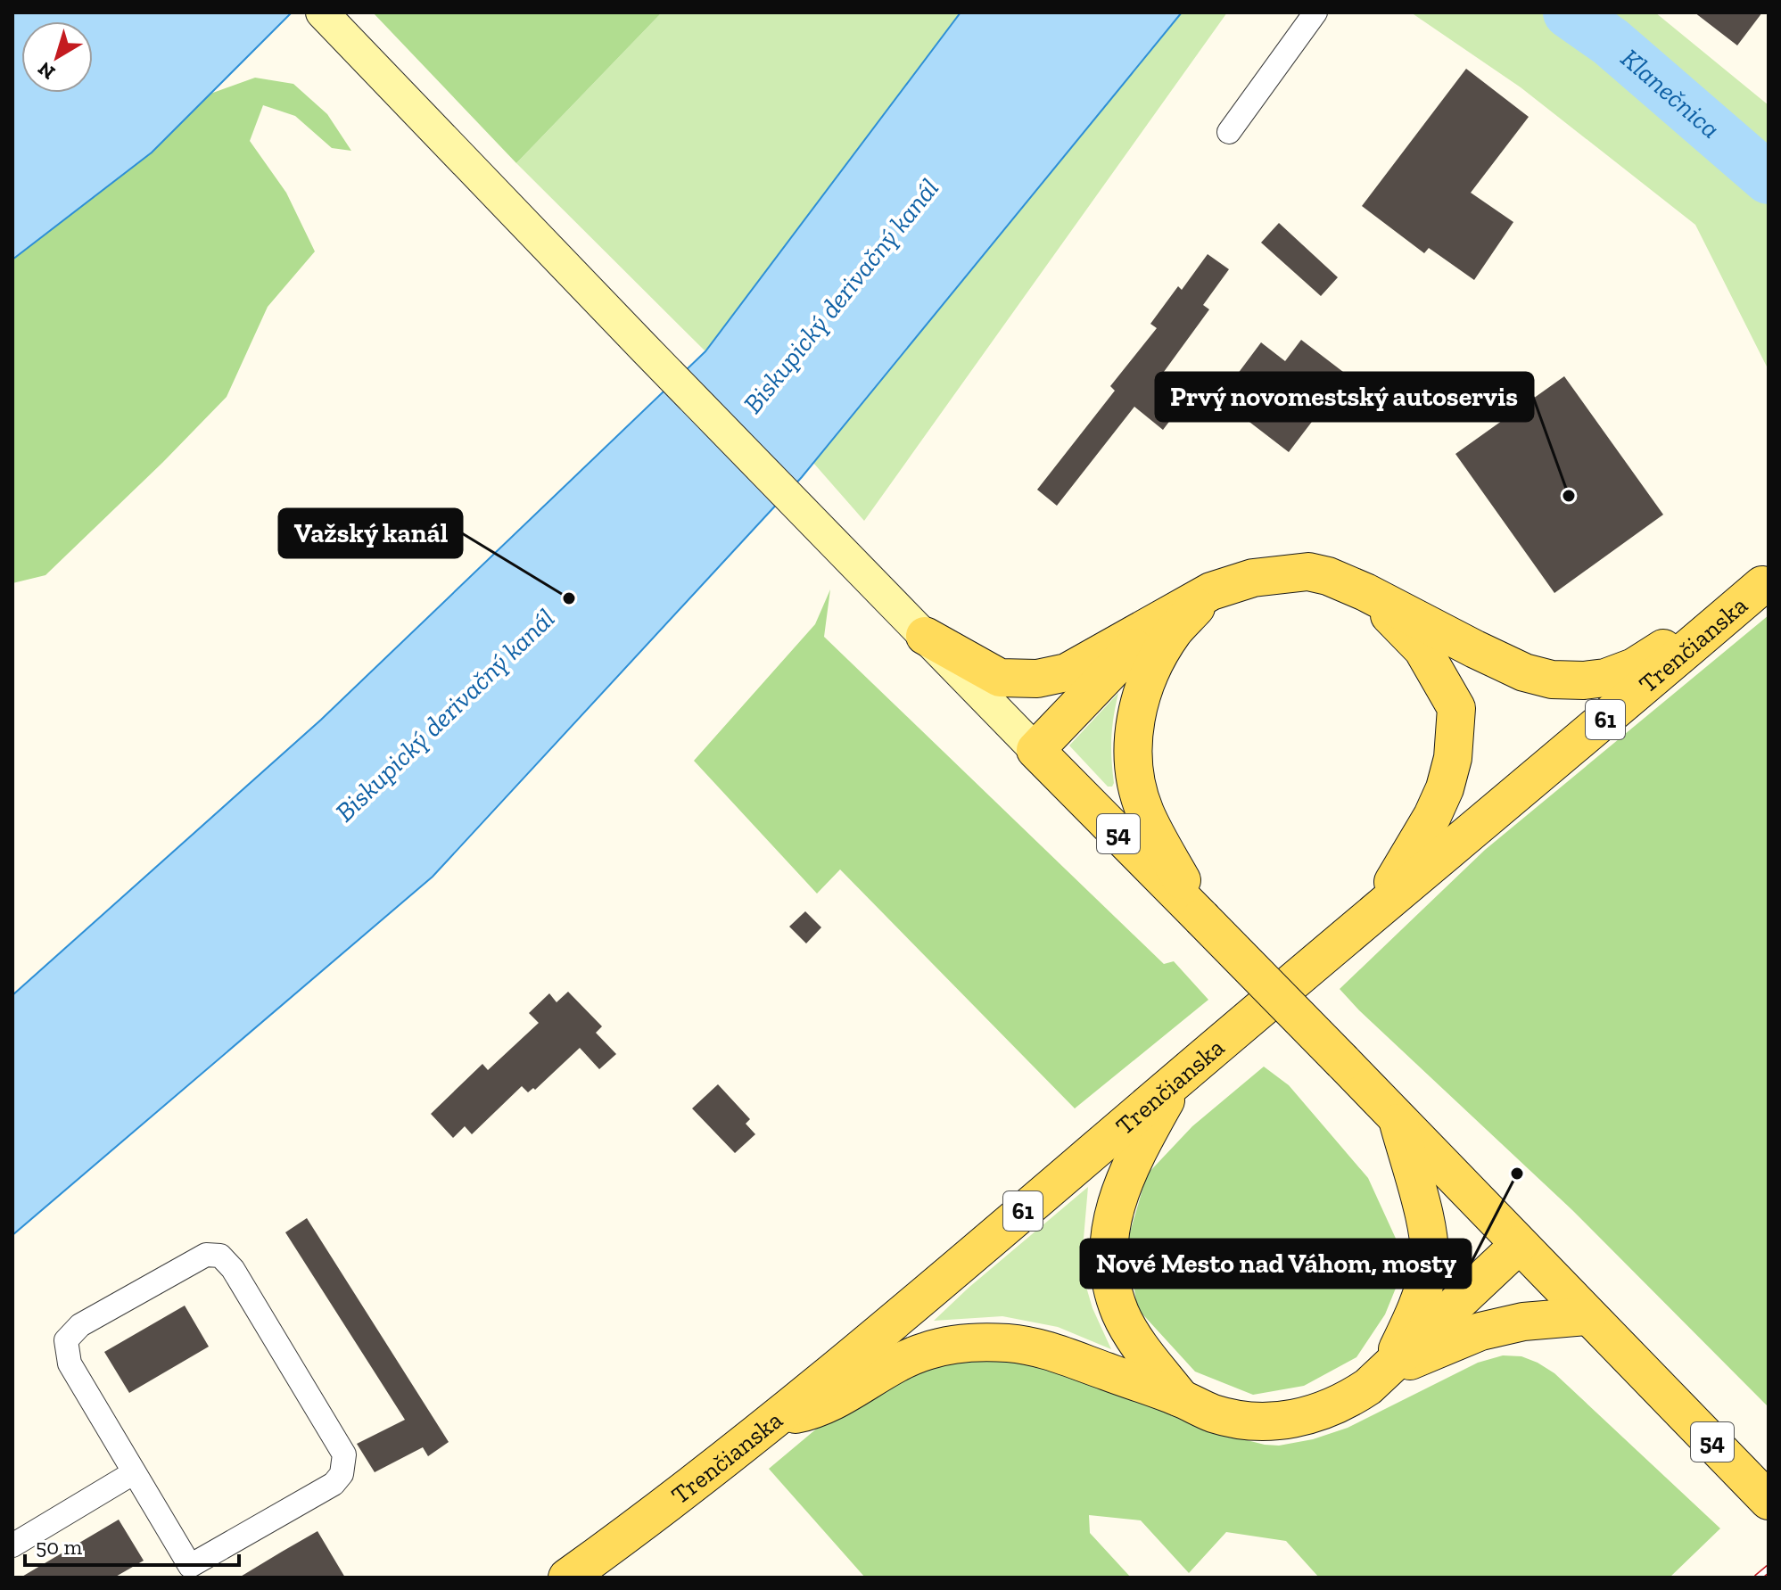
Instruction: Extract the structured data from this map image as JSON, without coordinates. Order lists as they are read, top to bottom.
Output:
{
  "streets": {
    "main road": ["Trenčianska", "61", "54"]
  },
  "water": ["Klanečnica", "Biskupický derivačný kanál"],
  "places": ["Prvý novomestský autoservis", "Važský kanál", "Nové Mesto nad Váhom, mosty"],
  "scale_bar": "50 m",
  "north": "bottom left"
}
